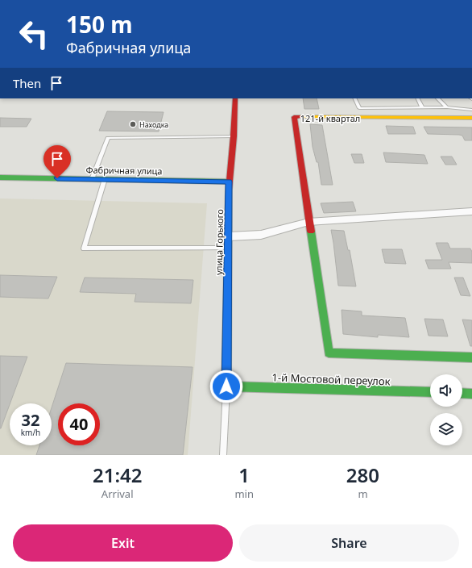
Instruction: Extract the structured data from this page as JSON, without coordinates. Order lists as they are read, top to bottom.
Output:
{
  "streets": {
    "street": [
      "121-й квартал",
      "Фабричная улица",
      "улица Горького",
      "1-й Мостовой переулок"
    ]
  },
  "crossings": [
    ["Фабричная улица", "улица Горького"],
    ["улица Горького", "1-й Мостовой переулок"]
  ],
  "places": ["Находка"],
  "page": {
    "turn": ["150 m", "Фабричная улица"],
    "then": "Then",
    "speed": "32 km/h",
    "limit": "40",
    "eta": [
      "21:42",
      "Arrival",
      "1",
      "min",
      "280",
      "m"
    ],
    "buttons": ["Exit", "Share"]
  }
}
